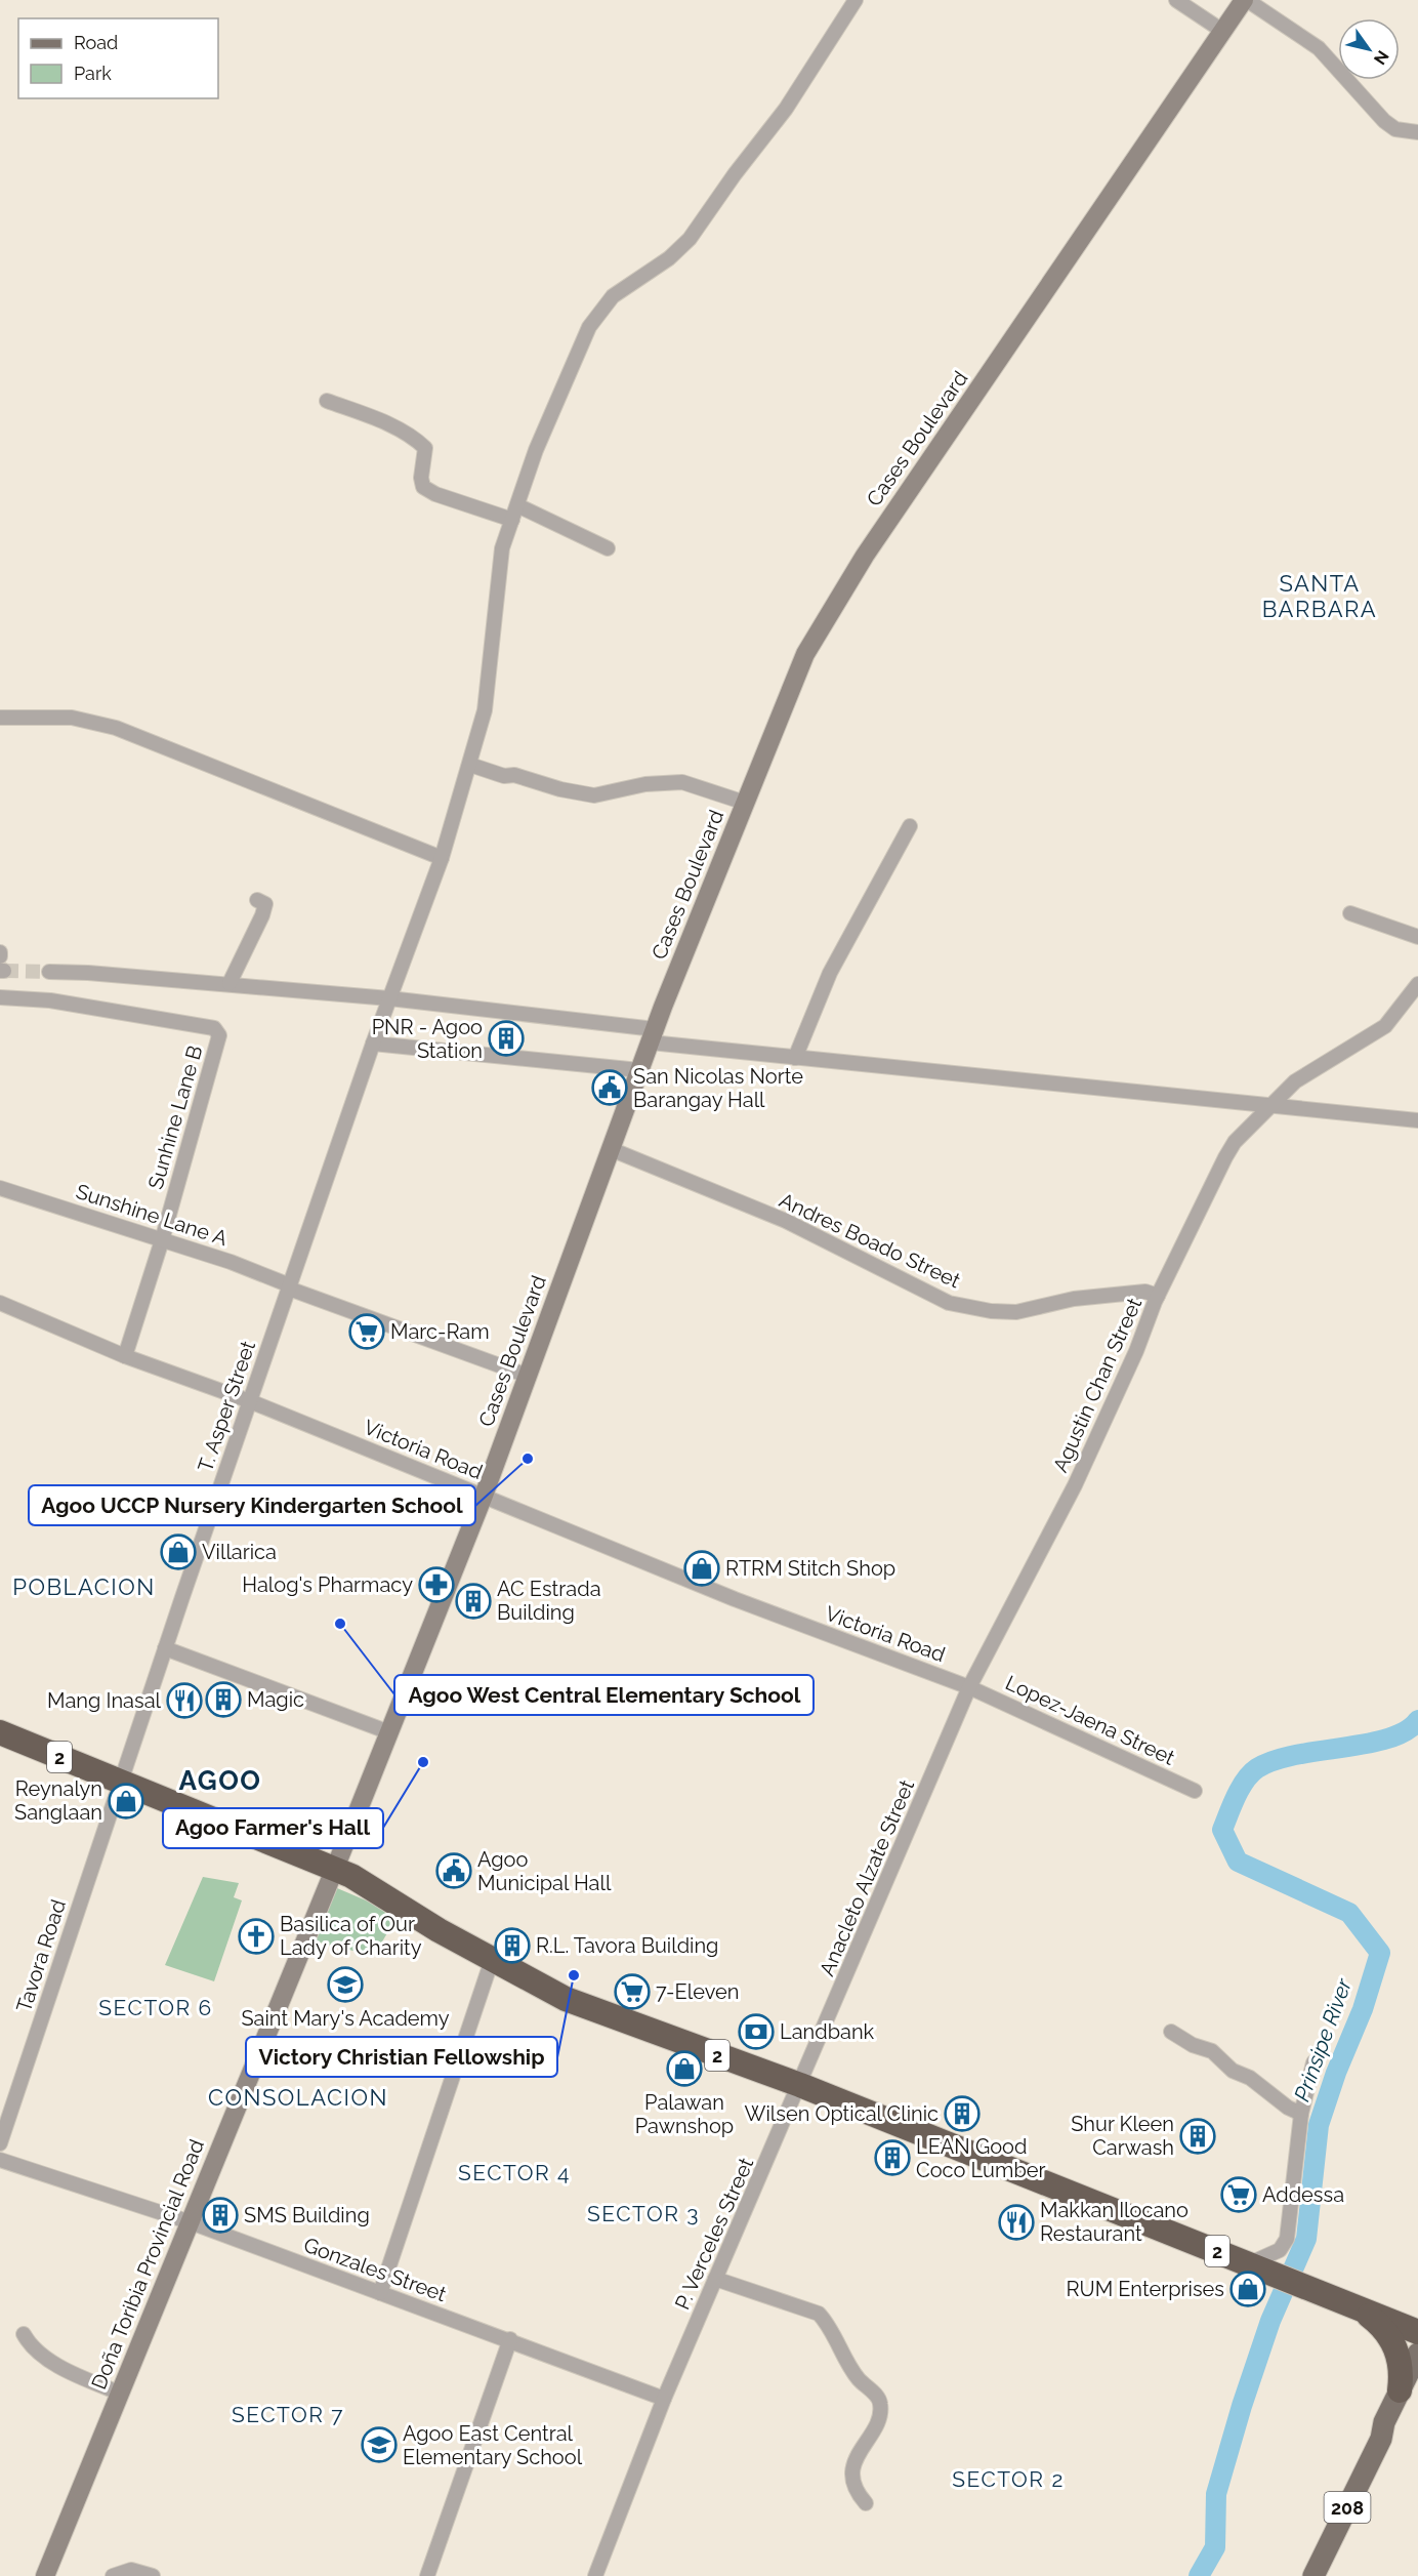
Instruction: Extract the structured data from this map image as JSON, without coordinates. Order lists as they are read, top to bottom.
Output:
{
  "streets": {
    "highway": ["2"],
    "main road": ["208"],
    "street": [
      "Cases Boulevard",
      "Sunhine Lane B",
      "Sunshine Lane A",
      "Andres Boado Street",
      "Agustin Chan Street",
      "T. Asper Street",
      "Victoria Road",
      "Lopez-Jaena Street",
      "Anacleto Alzate Street",
      "Tavora Road",
      "P. Verceles Street",
      "Doña Toribia Provincial Road",
      "Gonzales Street"
    ]
  },
  "crossings": [
    ["Cases Boulevard", "Sunshine Lane A"],
    ["Cases Boulevard", "Andres Boado Street"],
    ["Cases Boulevard", "Victoria Road"],
    ["Cases Boulevard", "2"],
    ["Cases Boulevard", "Doña Toribia Provincial Road"],
    ["Sunhine Lane B", "Sunshine Lane A"],
    ["Sunhine Lane B", "Victoria Road"],
    ["Sunshine Lane A", "T. Asper Street"],
    ["Andres Boado Street", "Agustin Chan Street"],
    ["Agustin Chan Street", "Victoria Road"],
    ["Agustin Chan Street", "Lopez-Jaena Street"],
    ["Agustin Chan Street", "Anacleto Alzate Street"],
    ["T. Asper Street", "Victoria Road"],
    ["T. Asper Street", "2"],
    ["T. Asper Street", "Tavora Road"],
    ["Victoria Road", "Lopez-Jaena Street"],
    ["Victoria Road", "Anacleto Alzate Street"],
    ["Lopez-Jaena Street", "Anacleto Alzate Street"],
    ["2", "Anacleto Alzate Street"],
    ["2", "Tavora Road"],
    ["2", "P. Verceles Street"],
    ["2", "Doña Toribia Provincial Road"],
    ["Anacleto Alzate Street", "P. Verceles Street"],
    ["P. Verceles Street", "Gonzales Street"],
    ["Doña Toribia Provincial Road", "Gonzales Street"]
  ],
  "districts": [
    "SANTA BARBARA",
    "POBLACION",
    "AGOO",
    "SECTOR 6",
    "CONSOLACION",
    "SECTOR 4",
    "SECTOR 3",
    "SECTOR 7",
    "SECTOR 2"
  ],
  "water": ["Prinsipe River"],
  "places": {
    "building": [
      "PNR - Agoo Station",
      "AC Estrada Building",
      "Magic",
      "R.L. Tavora Building",
      "Wilsen Optical Clinic",
      "Shur Kleen Carwash",
      "LEAN Good Coco Lumber",
      "SMS Building"
    ],
    "public building": ["San Nicolas Norte Barangay Hall", "Agoo Municipal Hall"],
    "supermarket": ["Marc-Ram", "7-Eleven", "Addessa"],
    "other": [
      "Agoo UCCP Nursery Kindergarten School",
      "Agoo West Central Elementary School",
      "Agoo Farmer's Hall",
      "Victory Christian Fellowship"
    ],
    "shop": [
      "Villarica",
      "RTRM Stitch Shop",
      "Reynalyn Sanglaan",
      "Palawan Pawnshop",
      "RUM Enterprises"
    ],
    "pharmacy": ["Halog's Pharmacy"],
    "restaurant": ["Mang Inasal", "Makkan Ilocano Restaurant"],
    "church": ["Basilica of Our Lady of Charity"],
    "school or university": ["Saint Mary's Academy", "Agoo East Central Elementary School"],
    "bank": ["Landbank"]
  },
  "legend": ["Road", "Park"],
  "north": "bottom right"
}
